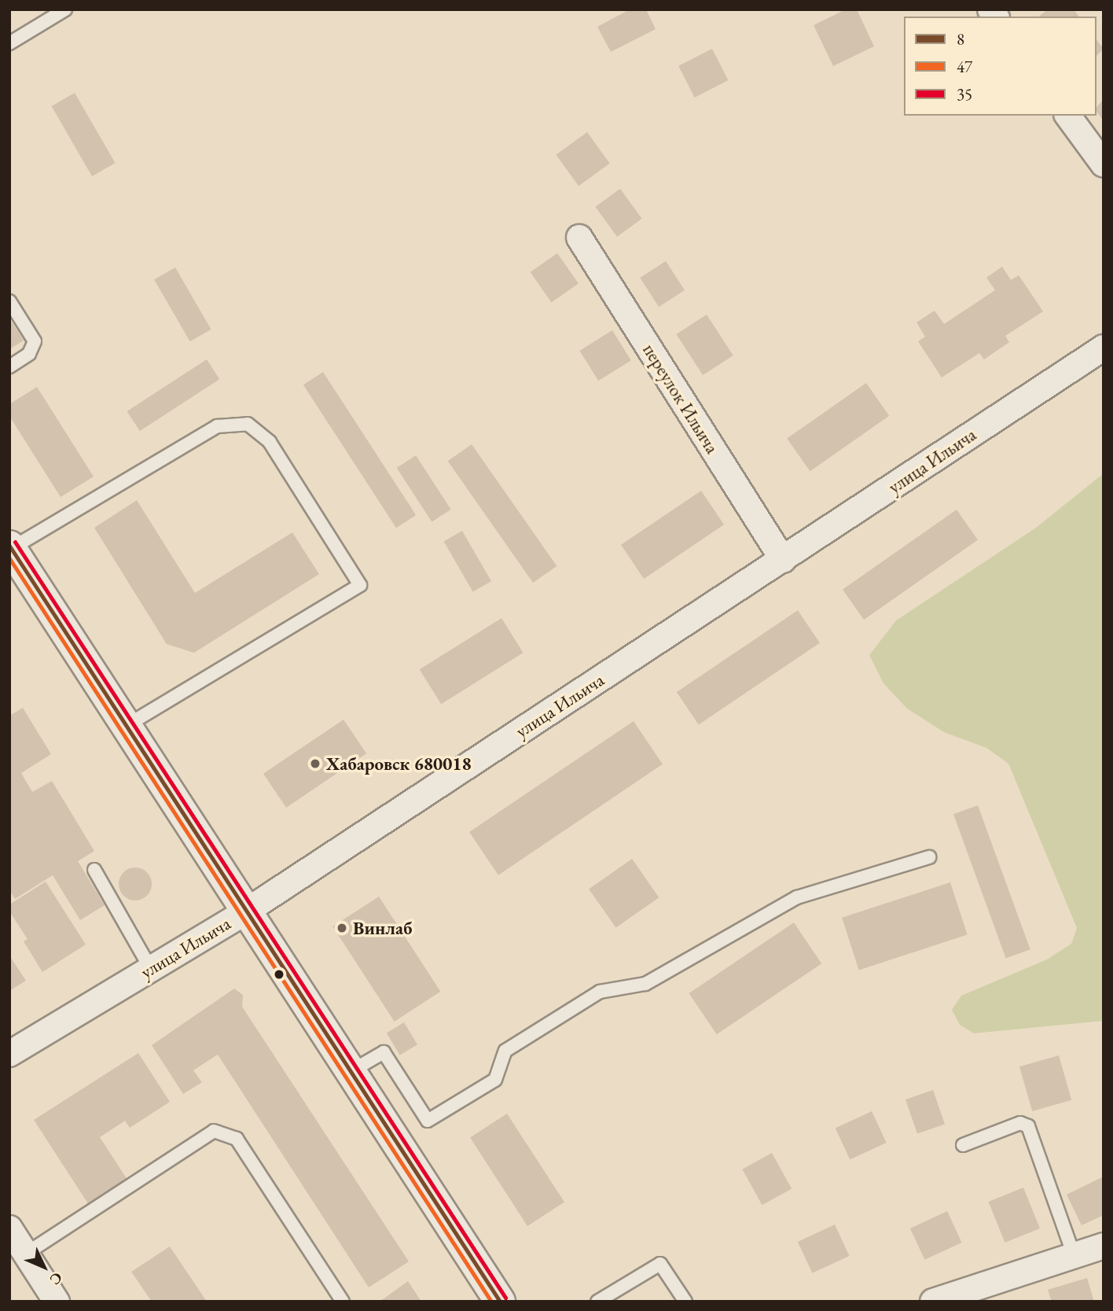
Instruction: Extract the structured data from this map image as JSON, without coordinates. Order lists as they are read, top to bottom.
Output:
{
  "streets": {
    "street": ["переулок Ильича", "улица Ильича"]
  },
  "crossings": [
    ["переулок Ильича", "улица Ильича"]
  ],
  "places": ["Хабаровск 680018", "Винлаб"],
  "lines": ["transit line 35", "transit line 8", "transit line 47"],
  "legend": ["8", "47", "35"],
  "north": "bottom right"
}
